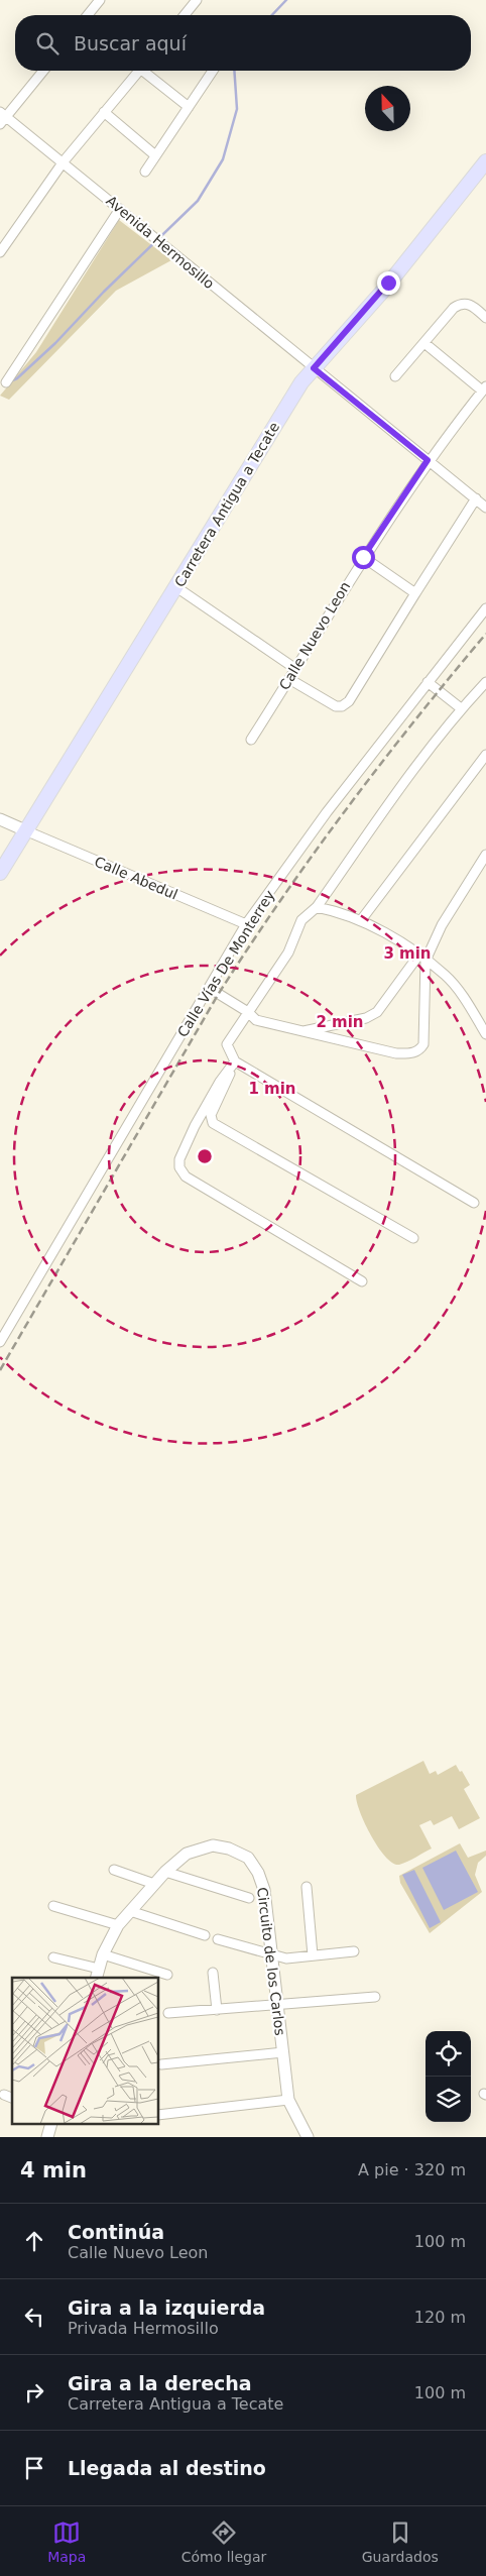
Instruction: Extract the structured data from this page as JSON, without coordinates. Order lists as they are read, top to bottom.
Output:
{
  "streets": {
    "main road": ["Carretera Antigua a Tecate"],
    "street": [
      "Avenida Hermosillo",
      "Calle Nuevo Leon",
      "Calle Abedul",
      "Calle Vías De Monterrey",
      "Circuito de los Carlos"
    ]
  },
  "crossings": [
    ["Avenida Hermosillo", "Carretera Antigua a Tecate"],
    ["Avenida Hermosillo", "Calle Nuevo Leon"],
    ["Carretera Antigua a Tecate", "Calle Abedul"],
    ["Calle Abedul", "Calle Vías De Monterrey"]
  ],
  "north": "top",
  "page": {
    "search": "Buscar aquí",
    "heading": ["4 min", "A pie · 320 m"],
    "list": [
      ["Continúa", "Calle Nuevo Leon", "100 m"],
      ["Gira a la izquierda", "Privada Hermosillo", "120 m"],
      ["Gira a la derecha", "Carretera Antigua a Tecate", "100 m"],
      "Llegada al destino"
    ],
    "nav": ["Mapa", "Cómo llegar", "Guardados"]
  },
  "rings": ["3 min", "2 min", "1 min"]
}
